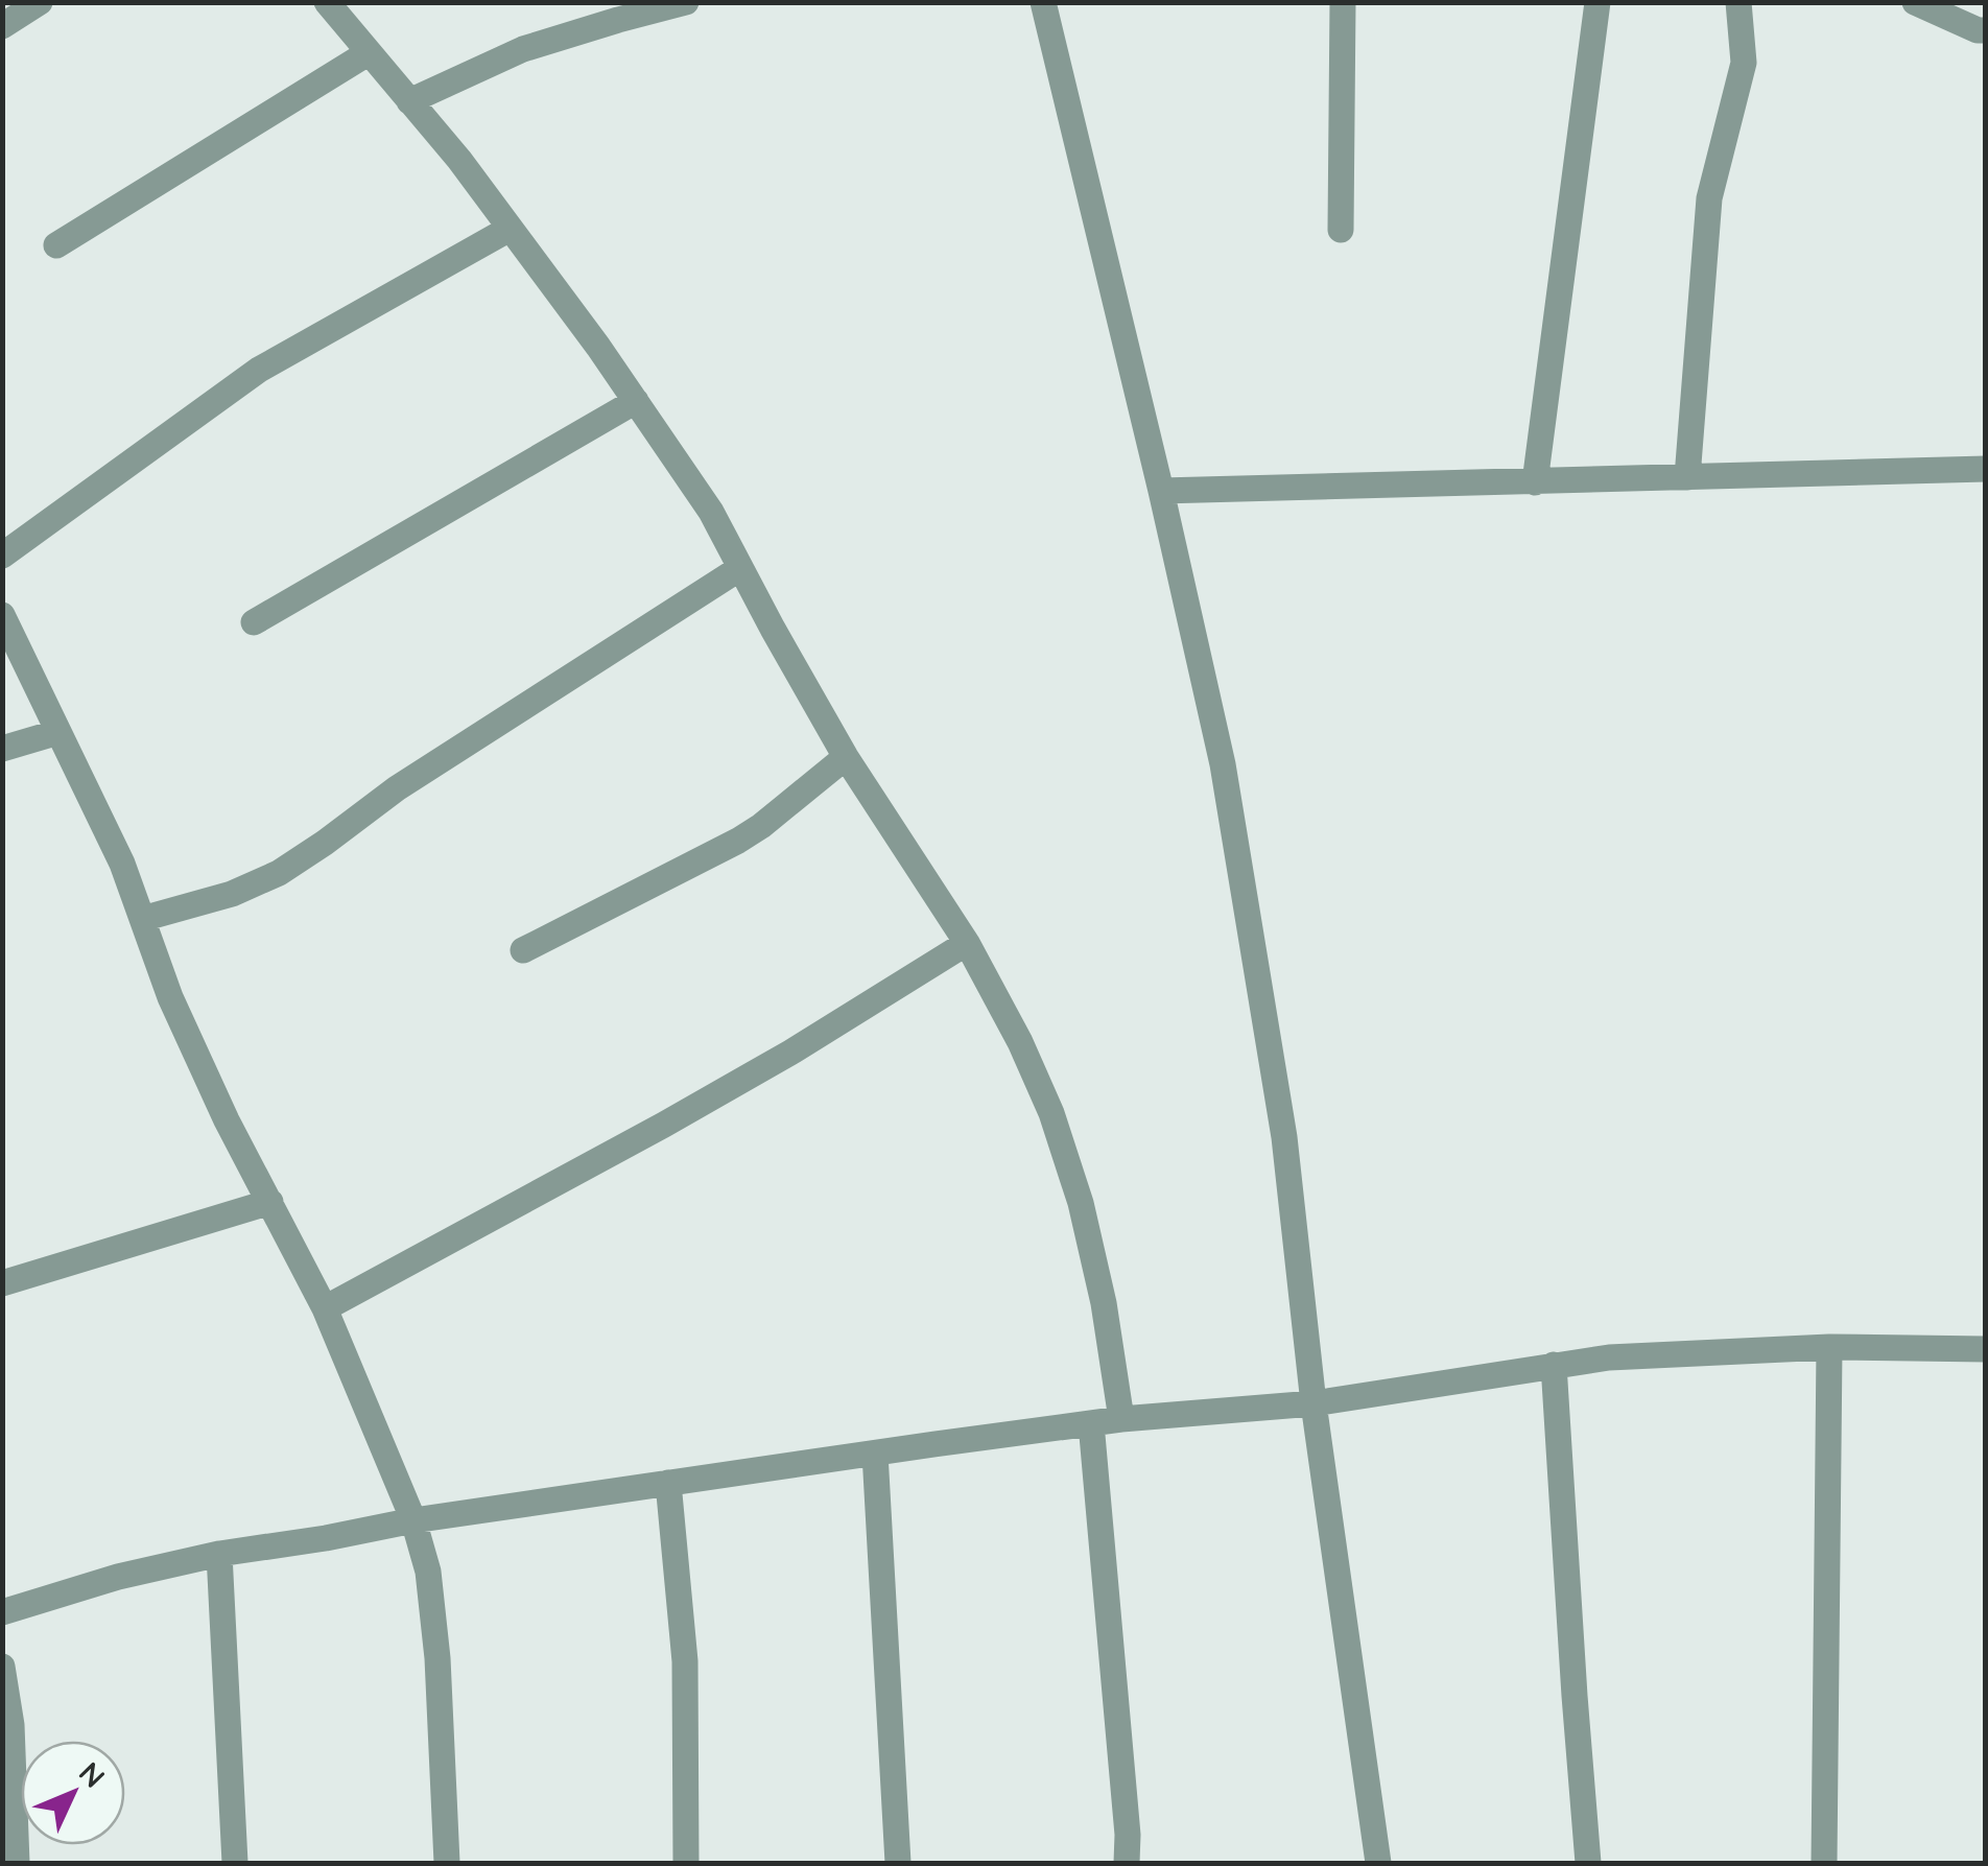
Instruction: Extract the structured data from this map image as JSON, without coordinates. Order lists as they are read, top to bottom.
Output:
{
  "north": "top right"
}
